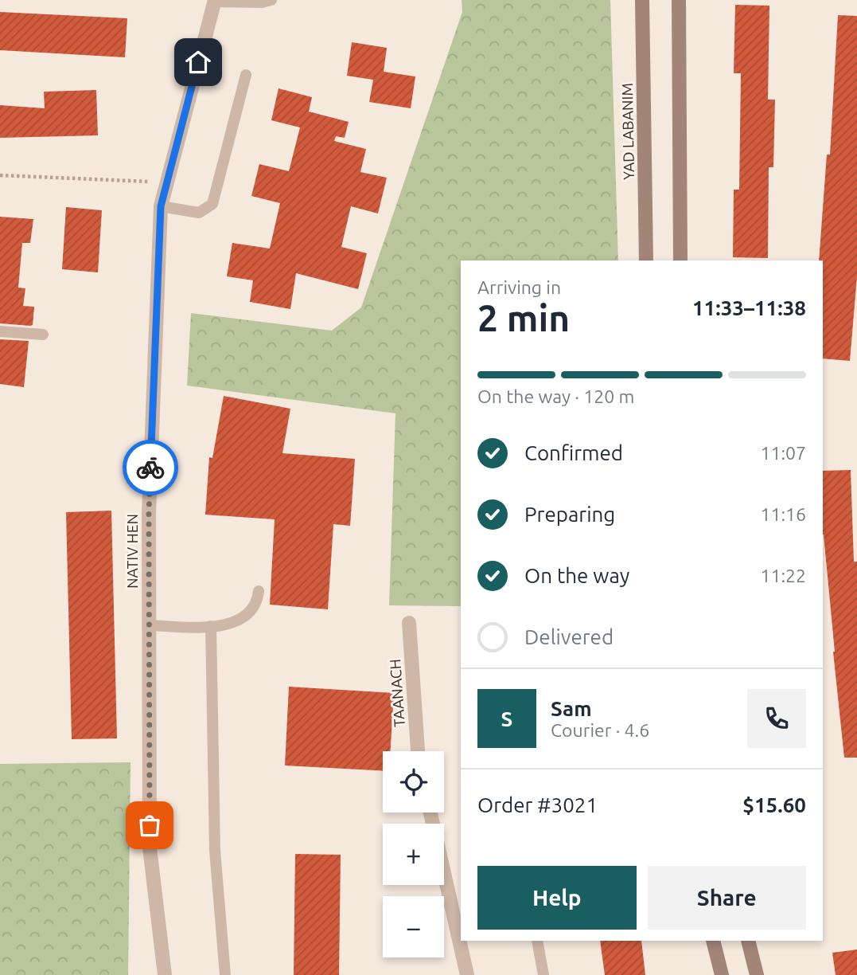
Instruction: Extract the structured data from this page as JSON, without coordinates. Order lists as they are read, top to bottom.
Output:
{
  "streets": {
    "street": ["YAD LABANIM", "NATIV HEN", "TAANACH"]
  },
  "page": {
    "heading": ["2 min", "Arriving in", "11:33–11:38"],
    "panel": [
      "Sam",
      "Courier · 4.6",
      "Order #3021",
      "$15.60"
    ],
    "bar": "On the way · 120 m",
    "list": [
      ["Confirmed", "11:07"],
      ["Preparing", "11:16"],
      ["On the way", "11:22"],
      "Delivered"
    ],
    "round": "S",
    "map_buttons": ["+", "−"],
    "buttons": ["Help", "Share"]
  }
}
